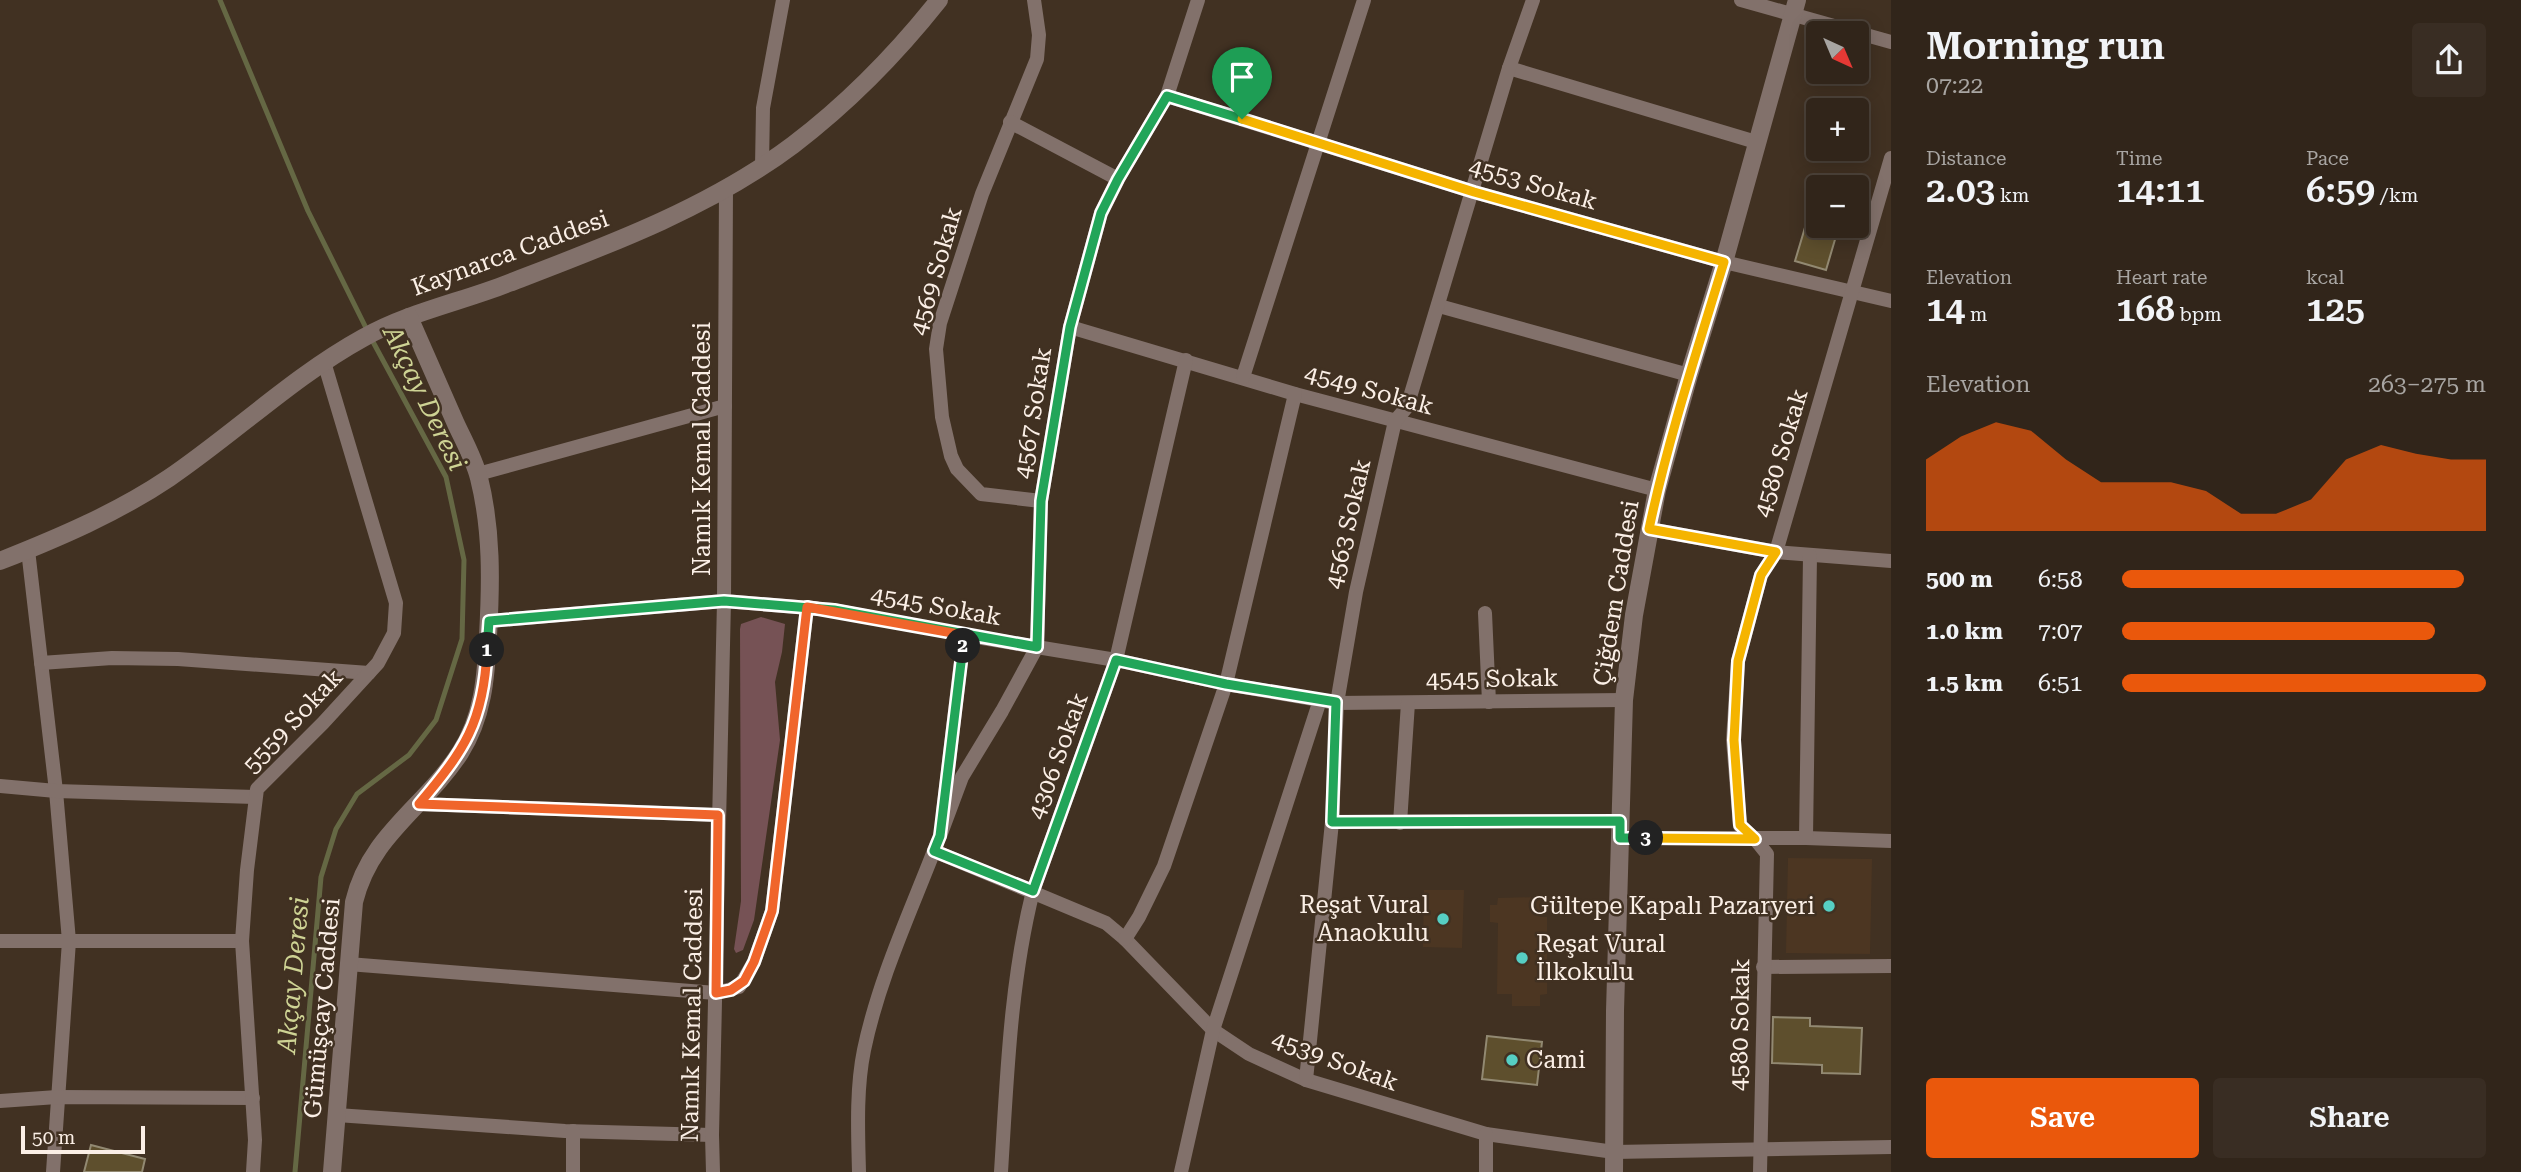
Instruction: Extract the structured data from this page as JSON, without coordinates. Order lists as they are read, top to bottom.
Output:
{
  "streets": {
    "street": [
      "4553 Sokak",
      "Kaynarca Caddesi",
      "4569 Sokak",
      "4549 Sokak",
      "4567 Sokak",
      "Namık Kemal Caddesi",
      "4580 Sokak",
      "4563 Sokak",
      "Çiğdem Caddesi",
      "4545 Sokak",
      "5559 Sokak",
      "4306 Sokak",
      "Gümüşçay Caddesi",
      "4539 Sokak"
    ]
  },
  "crossings": [
    ["4553 Sokak", "4567 Sokak"],
    ["4553 Sokak", "4580 Sokak"],
    ["4553 Sokak", "4563 Sokak"],
    ["4553 Sokak", "Çiğdem Caddesi"],
    ["Kaynarca Caddesi", "Namık Kemal Caddesi"],
    ["Kaynarca Caddesi", "5559 Sokak"],
    ["Kaynarca Caddesi", "Gümüşçay Caddesi"],
    ["4569 Sokak", "4567 Sokak"],
    ["4549 Sokak", "4567 Sokak"],
    ["4549 Sokak", "4563 Sokak"],
    ["4549 Sokak", "Çiğdem Caddesi"],
    ["4549 Sokak", "4306 Sokak"],
    ["4567 Sokak", "4545 Sokak"],
    ["Namık Kemal Caddesi", "4545 Sokak"],
    ["4580 Sokak", "4539 Sokak"],
    ["4563 Sokak", "4545 Sokak"],
    ["4563 Sokak", "4539 Sokak"],
    ["Çiğdem Caddesi", "4545 Sokak"],
    ["Çiğdem Caddesi", "4539 Sokak"],
    ["4545 Sokak", "4306 Sokak"],
    ["4545 Sokak", "Gümüşçay Caddesi"],
    ["4306 Sokak", "4539 Sokak"]
  ],
  "water": ["Akçay Deresi"],
  "places": [
    "Gültepe Kapalı Pazaryeri",
    "Reşat Vural Anaokulu",
    "Reşat Vural İlkokulu",
    "Cami"
  ],
  "scale_bar": "50 m",
  "north": "bottom right",
  "page": {
    "heading": ["Morning run", "07:22"],
    "map_buttons": ["+", "−"],
    "stats": [
      ["Distance", "2.03 km"],
      ["Time", "14:11"],
      ["Pace", "6:59 /km"],
      ["Elevation", "14 m"],
      ["Heart rate", "168 bpm"],
      ["kcal", "125"]
    ],
    "chart": ["Elevation", "263–275 m"],
    "list": [
      {
        "name": "500 m",
        "note": "6:58"
      },
      {
        "name": "1.0 km",
        "note": "7:07"
      },
      {
        "name": "1.5 km",
        "note": "6:51"
      }
    ],
    "pins": ["2", "1", "3"],
    "buttons": ["Save", "Share"],
    "scale": "50 m"
  }
}
